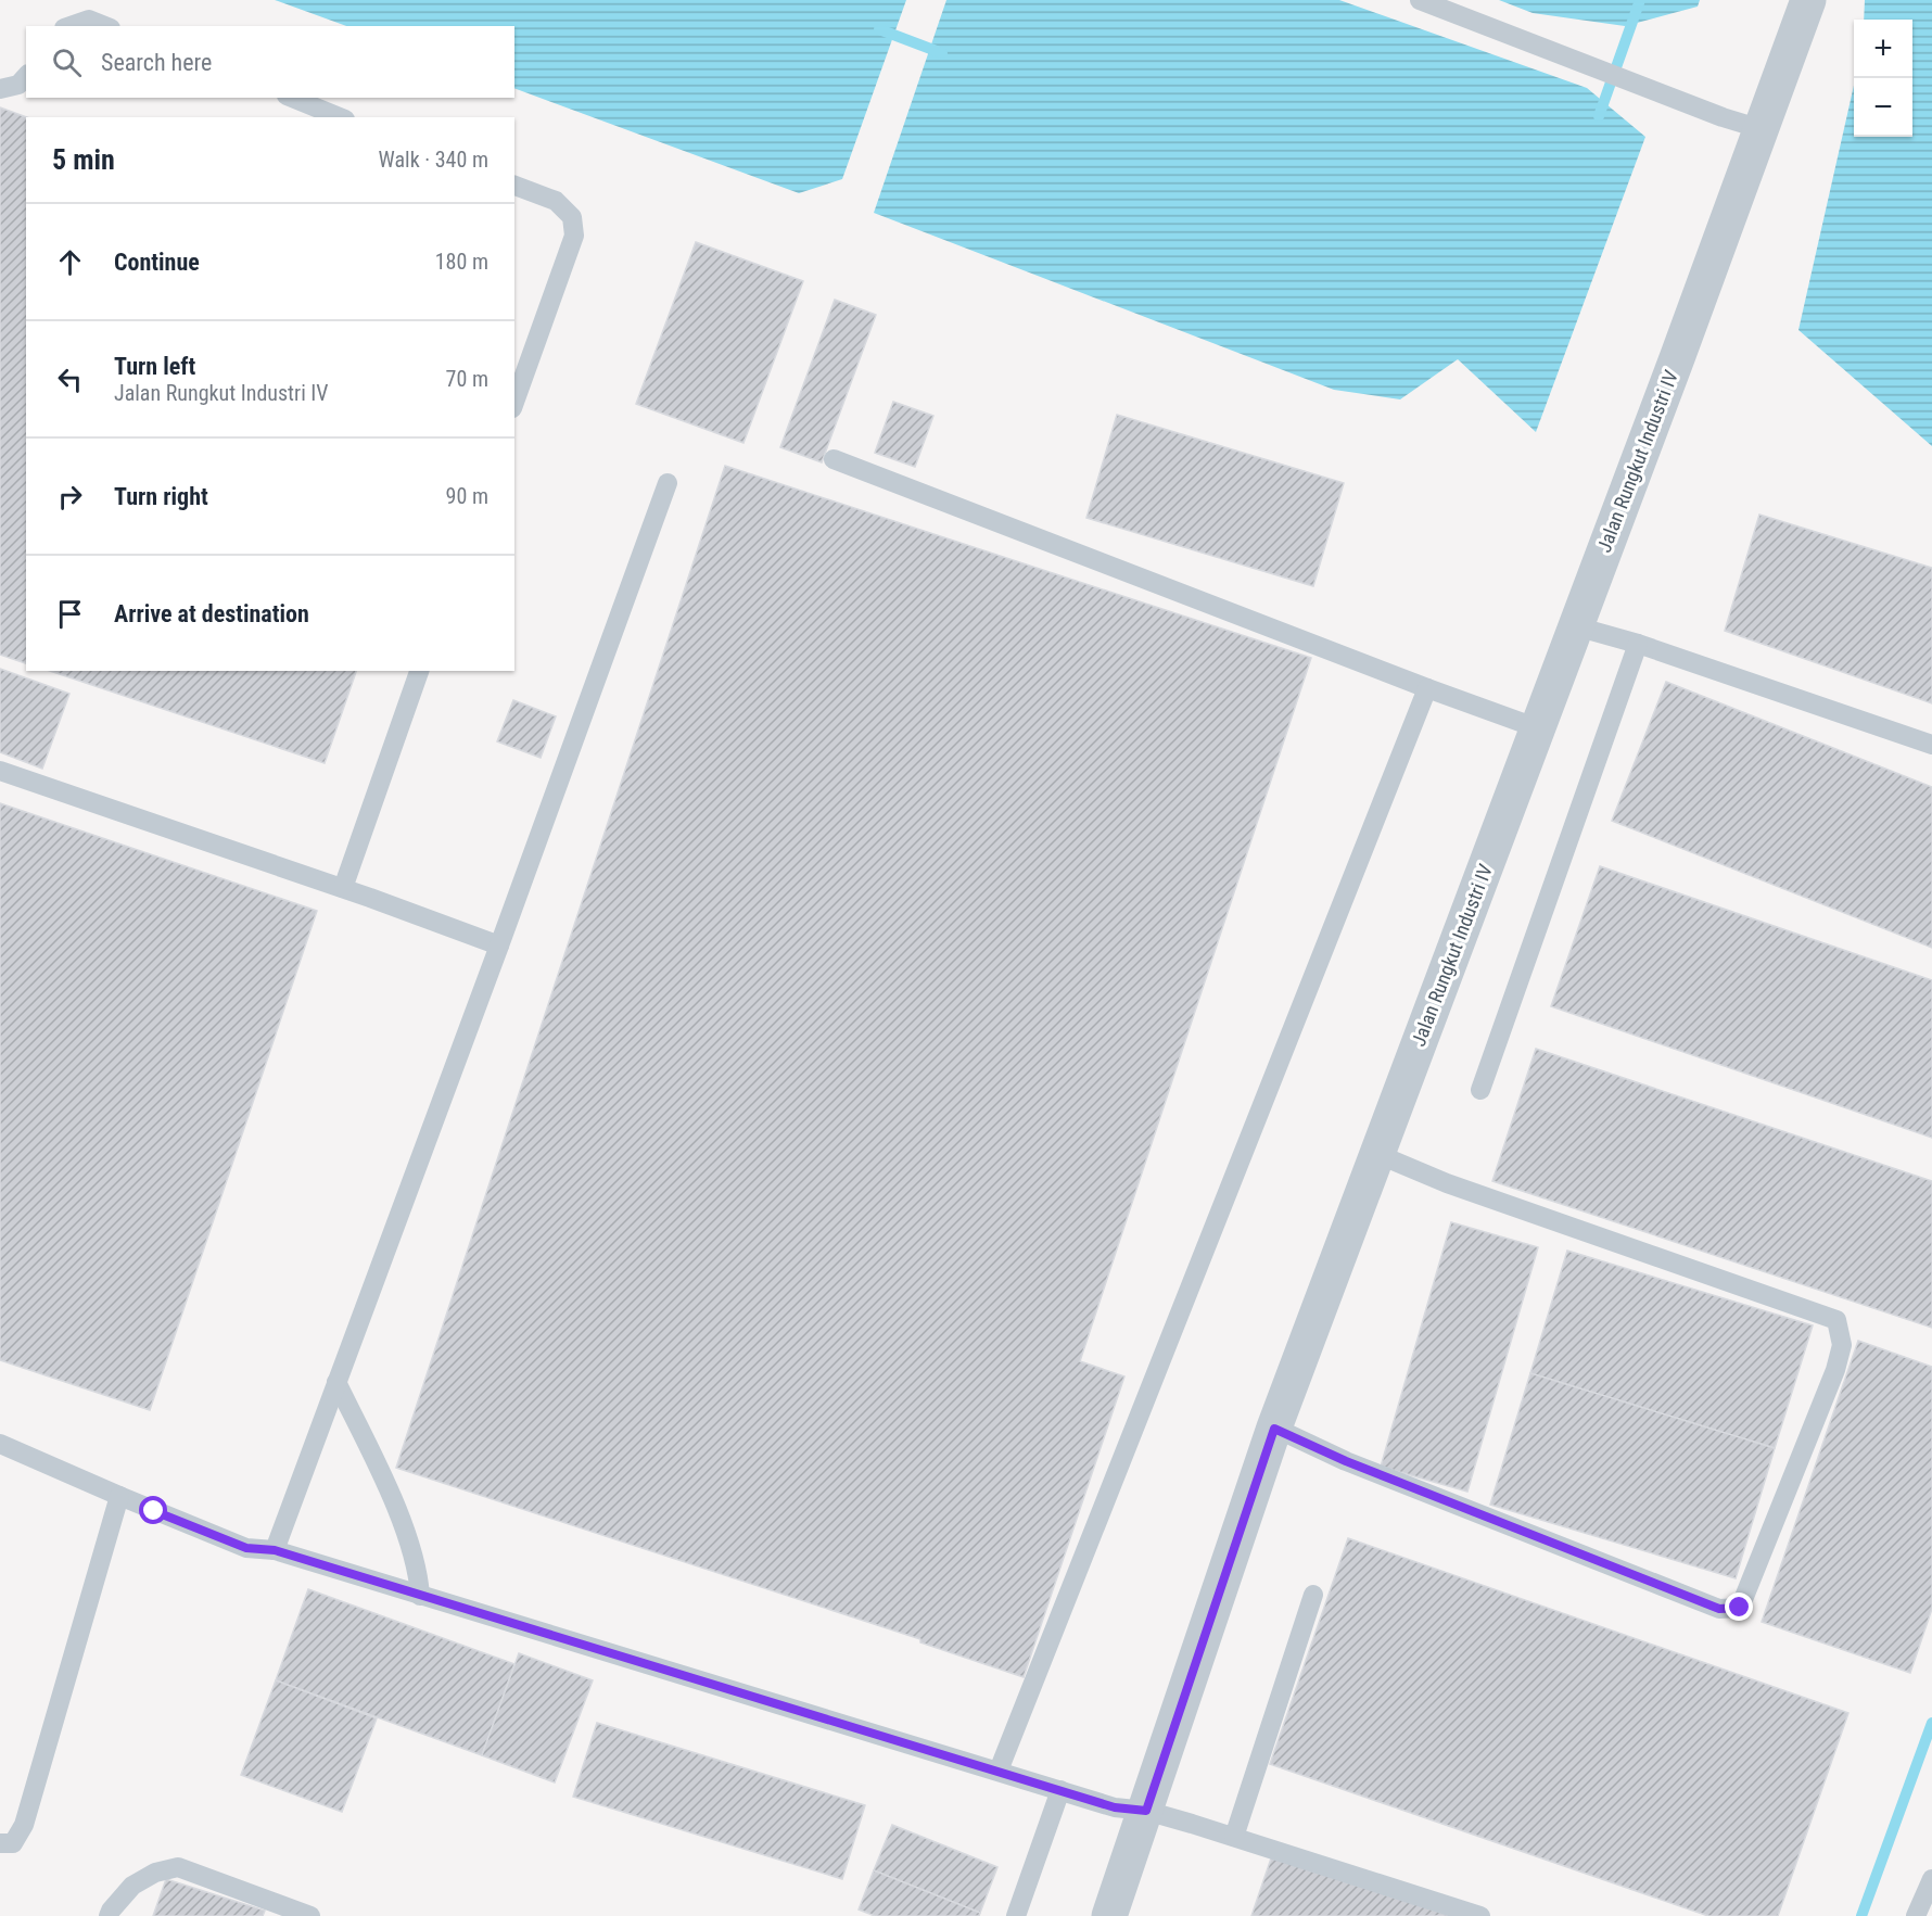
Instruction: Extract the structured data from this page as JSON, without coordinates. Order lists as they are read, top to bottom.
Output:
{
  "streets": {
    "street": ["Jalan Rungkut Industri IV"]
  },
  "page": {
    "map_buttons": ["+", "−"],
    "search": "Search here",
    "heading": ["5 min", "Walk · 340 m"],
    "list": [
      ["Continue", "180 m"],
      ["Turn left", "Jalan Rungkut Industri IV", "70 m"],
      ["Turn right", "90 m"],
      "Arrive at destination"
    ]
  }
}
